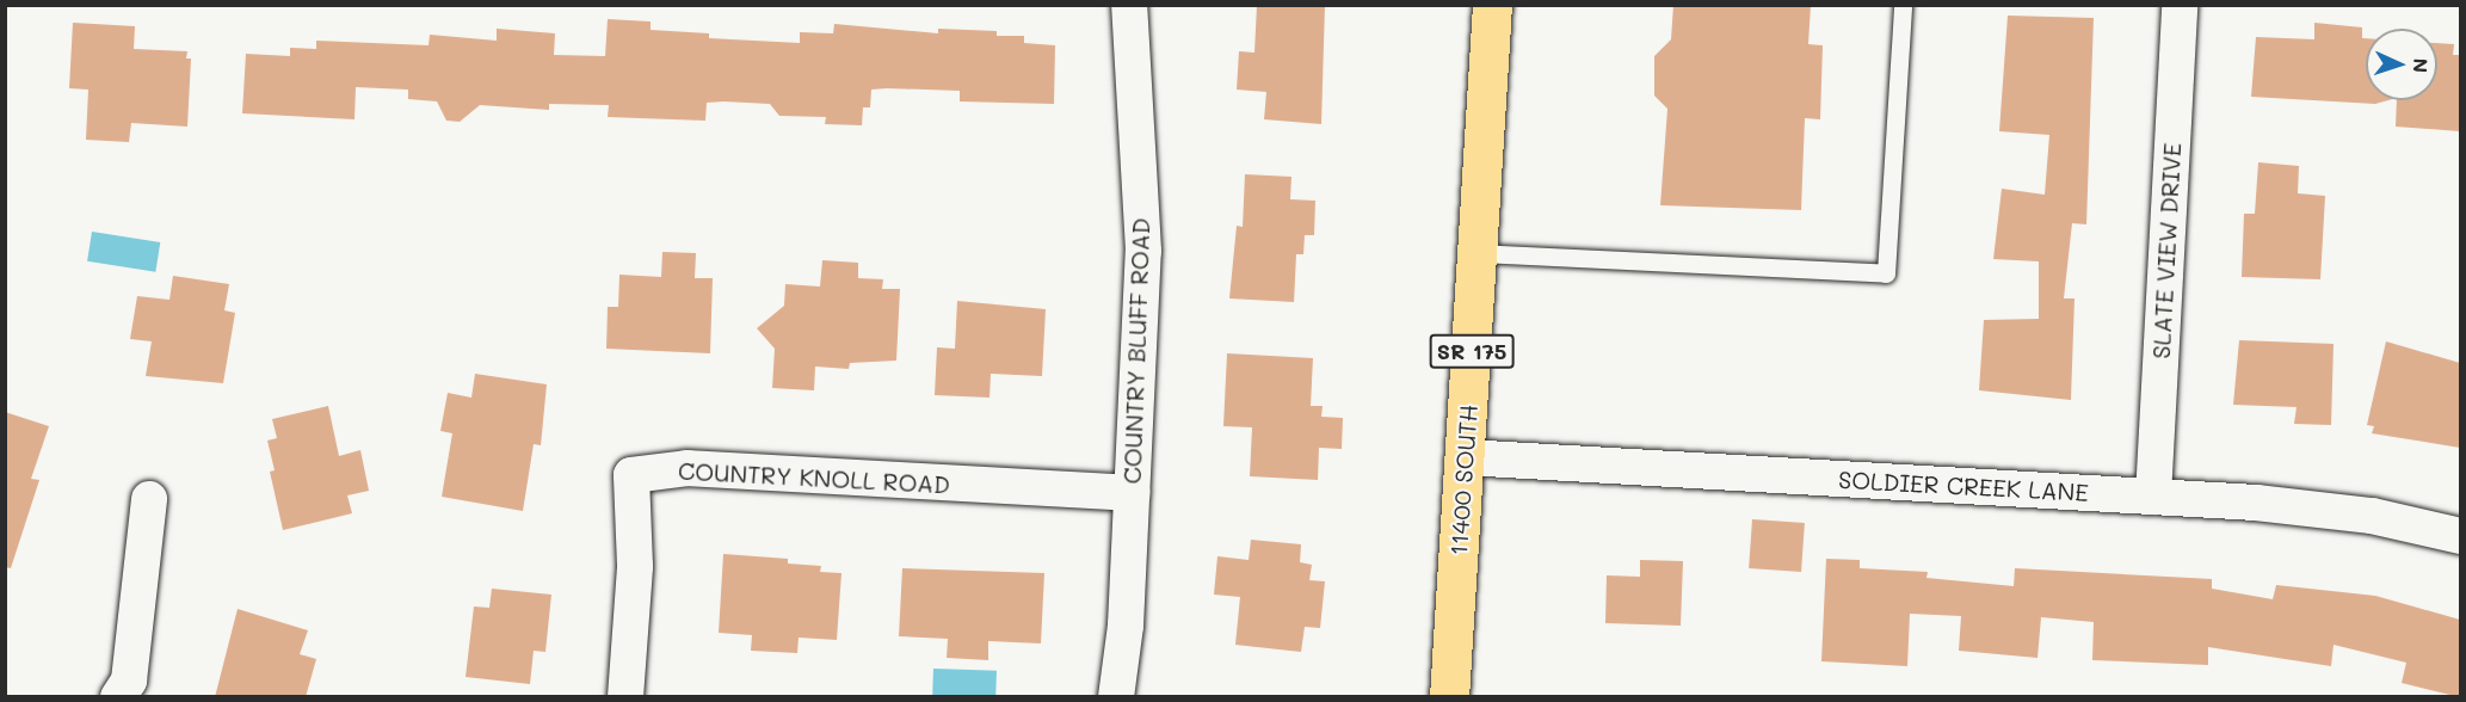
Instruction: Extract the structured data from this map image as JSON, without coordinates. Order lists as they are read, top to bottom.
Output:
{
  "streets": {
    "main road": ["SR 175", "11400 SOUTH"],
    "street": [
      "SLATE VIEW DRIVE",
      "COUNTRY BLUFF ROAD",
      "COUNTRY KNOLL ROAD",
      "SOLDIER CREEK LANE"
    ]
  },
  "crossings": [
    ["SLATE VIEW DRIVE", "SOLDIER CREEK LANE"],
    ["COUNTRY BLUFF ROAD", "COUNTRY KNOLL ROAD"],
    ["11400 SOUTH", "SOLDIER CREEK LANE"]
  ],
  "north": "right"
}
